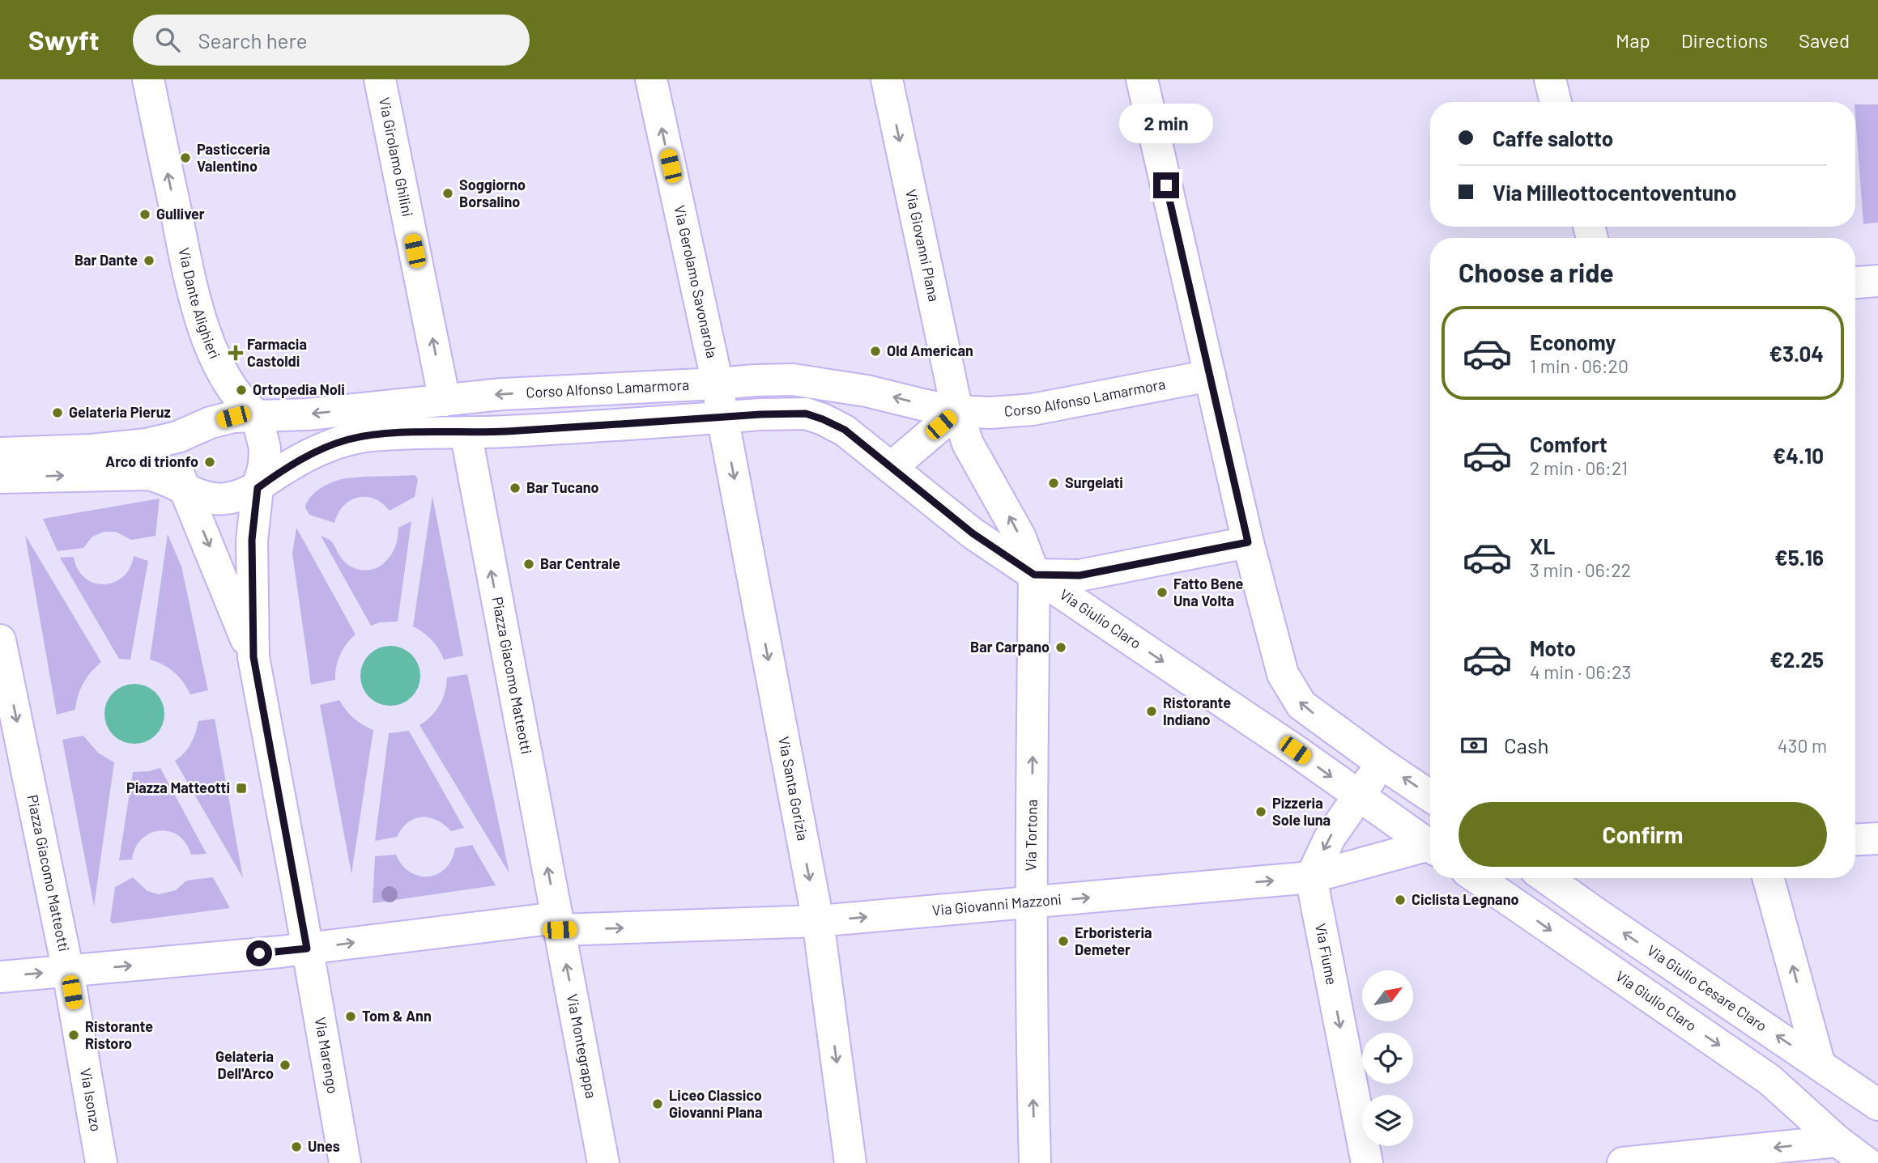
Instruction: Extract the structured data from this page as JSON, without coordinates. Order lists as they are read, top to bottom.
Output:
{
  "streets": {
    "street": [
      "Via Girolamo Ghilini",
      "Via Giovanni Plana",
      "Via Gerolamo Savonarola",
      "Via Dante Alighieri",
      "Corso Alfonso Lamarmora",
      "Via Giulio Claro",
      "Piazza Giacomo Matteotti",
      "Via Santa Gorizia",
      "Via Tortona",
      "Via Giovanni Mazzoni",
      "Via Fiume",
      "Via Giulio Cesare Claro",
      "Via Montegrappa",
      "Via Marengo",
      "Via Isonzo"
    ]
  },
  "crossings": [
    ["Via Girolamo Ghilini", "Corso Alfonso Lamarmora"],
    ["Via Giovanni Plana", "Corso Alfonso Lamarmora"],
    ["Via Giovanni Plana", "Via Giulio Claro"],
    ["Via Giovanni Plana", "Via Tortona"],
    ["Via Gerolamo Savonarola", "Corso Alfonso Lamarmora"],
    ["Via Gerolamo Savonarola", "Via Giulio Claro"],
    ["Via Gerolamo Savonarola", "Via Santa Gorizia"],
    ["Via Dante Alighieri", "Corso Alfonso Lamarmora"],
    ["Via Giulio Claro", "Via Santa Gorizia"],
    ["Via Giulio Claro", "Via Tortona"],
    ["Piazza Giacomo Matteotti", "Via Giovanni Mazzoni"],
    ["Piazza Giacomo Matteotti", "Via Montegrappa"],
    ["Piazza Giacomo Matteotti", "Via Marengo"],
    ["Piazza Giacomo Matteotti", "Via Isonzo"],
    ["Via Santa Gorizia", "Via Giovanni Mazzoni"],
    ["Via Tortona", "Via Giovanni Mazzoni"],
    ["Via Giovanni Mazzoni", "Via Fiume"],
    ["Via Giovanni Mazzoni", "Via Montegrappa"]
  ],
  "one_way": [
    "Via Girolamo Ghilini",
    "Via Gerolamo Savonarola",
    "Via Dante Alighieri",
    "Via Giulio Claro",
    "Via Santa Gorizia",
    "Via Tortona",
    "Via Giovanni Mazzoni",
    "Via Fiume",
    "Via Giulio Cesare Claro",
    "Via Montegrappa"
  ],
  "places": {
    "other": [
      "Pasticceria Valentino",
      "Soggiorno Borsalino",
      "Gulliver",
      "Bar Dante",
      "Old American",
      "Ortopedia Noli",
      "Gelateria Pieruz",
      "Arco di trionfo",
      "Surgelati",
      "Bar Tucano",
      "Bar Centrale",
      "Fatto Bene Una Volta",
      "Bar Carpano",
      "Ristorante Indiano",
      "Pizzeria Sole luna",
      "Ciclista Legnano",
      "Erboristeria Demeter",
      "Tom & Ann",
      "Ristorante Ristoro",
      "Gelateria Dell'Arco",
      "Liceo Classico Giovanni Plana",
      "Unes"
    ],
    "health": ["Farmacia Castoldi"],
    "transit": ["Piazza Matteotti"]
  },
  "north": "top right",
  "page": {
    "header": "Swyft",
    "search": "Search here",
    "nav": ["Map", "Directions", "Saved"],
    "banner": ["Caffe salotto", "Via Milleottocentoventuno"],
    "bubble": "2 min",
    "heading": "Choose a ride",
    "list": [
      {
        "name": "Economy",
        "note": "1 min · 06:20",
        "value": "€3.04"
      },
      {
        "name": "Comfort",
        "note": "2 min · 06:21",
        "value": "€4.10"
      },
      {
        "name": "XL",
        "note": "3 min · 06:22",
        "value": "€5.16"
      },
      {
        "name": "Moto",
        "note": "4 min · 06:23",
        "value": "€2.25"
      }
    ],
    "pay": ["Cash", "430 m"],
    "buttons": "Confirm"
  }
}
